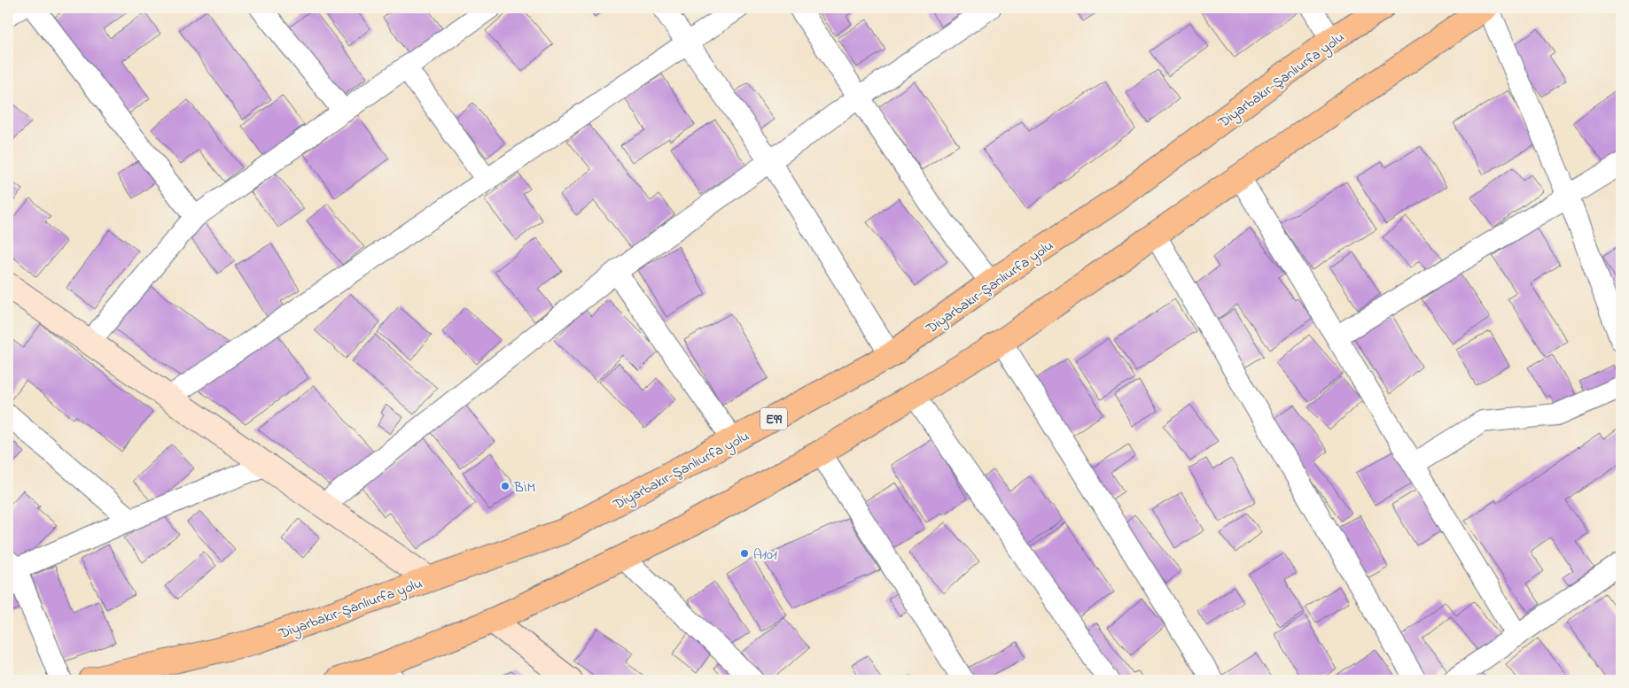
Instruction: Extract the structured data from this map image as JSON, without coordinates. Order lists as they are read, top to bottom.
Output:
{
  "streets": {
    "highway": ["Diyarbakır-Şanlıurfa yolu", "E99"]
  },
  "places": ["BİM", "A101"]
}
